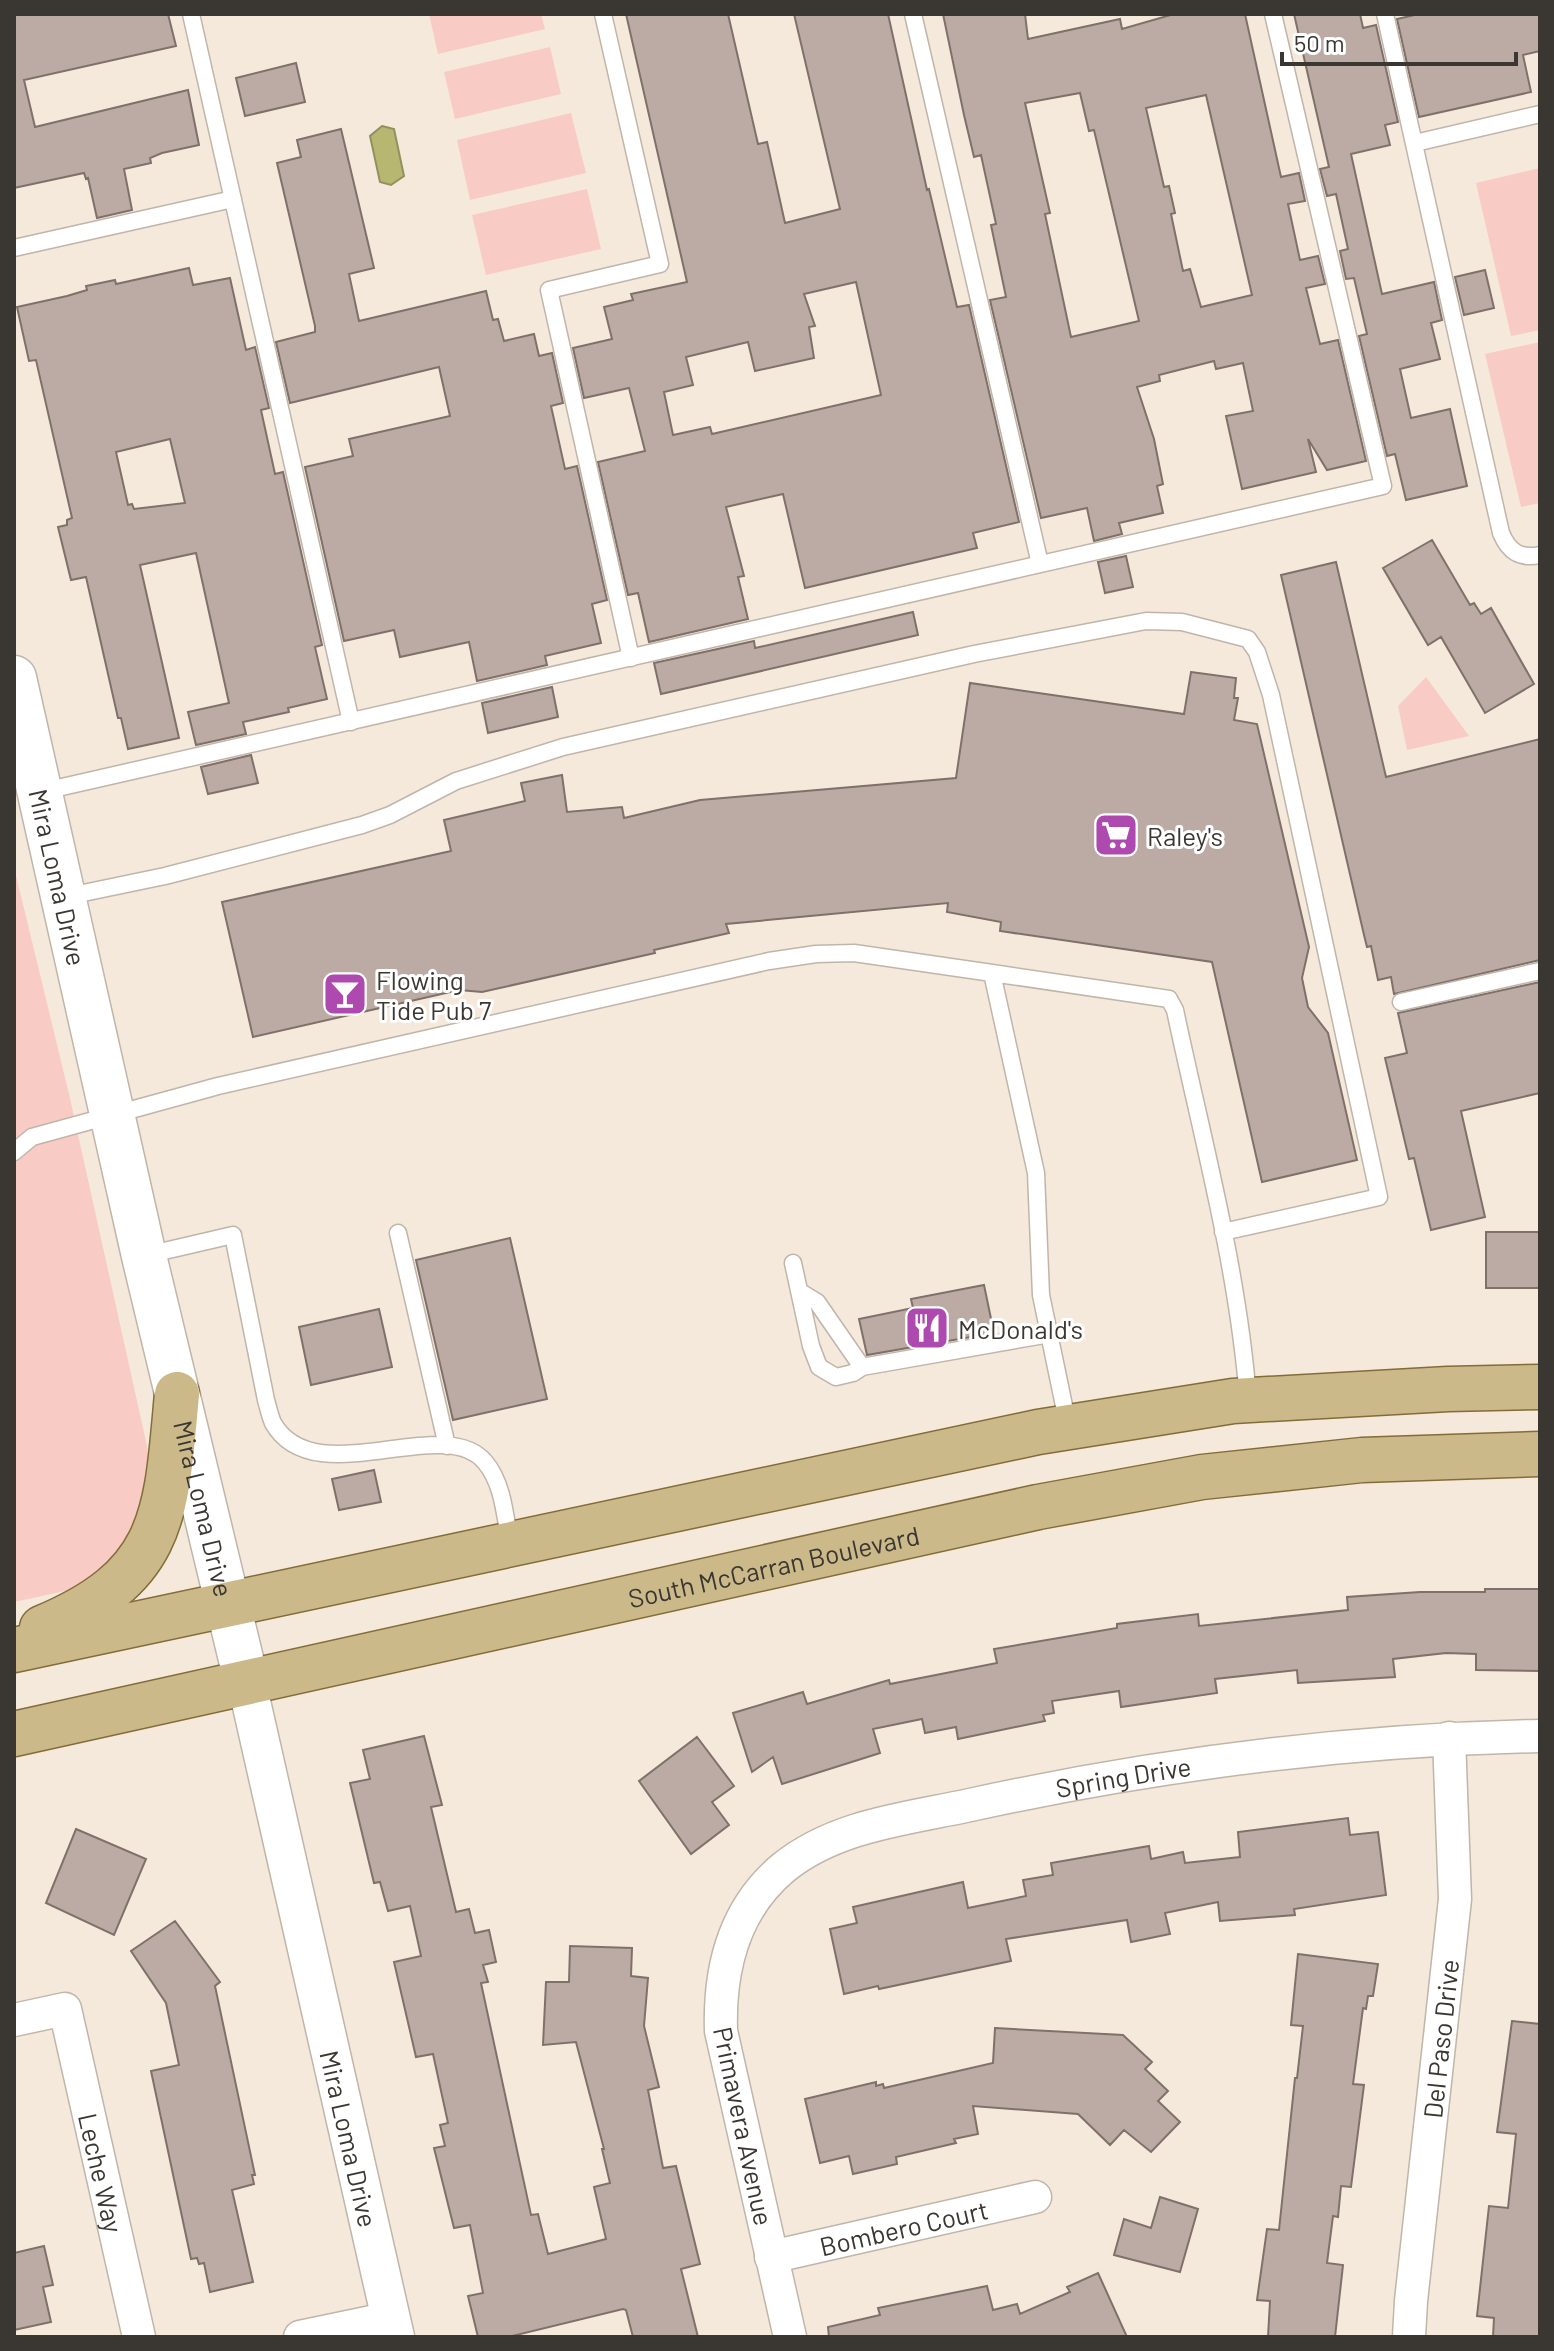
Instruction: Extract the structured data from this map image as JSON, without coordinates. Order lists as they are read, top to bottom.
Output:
{
  "streets": {
    "main road": ["Mira Loma Drive", "South McCarran Boulevard"],
    "street": [
      "Spring Drive",
      "Del Paso Drive",
      "Primavera Avenue",
      "Leche Way",
      "Bombero Court"
    ]
  },
  "crossings": [
    ["Mira Loma Drive", "South McCarran Boulevard"],
    ["Spring Drive", "Del Paso Drive"],
    ["Spring Drive", "Primavera Avenue"],
    ["Primavera Avenue", "Bombero Court"]
  ],
  "places": {
    "supermarket": ["Raley's"],
    "bar": ["Flowing Tide Pub 7"],
    "restaurant": ["McDonald's"]
  },
  "scale_bar": "50 m"
}
